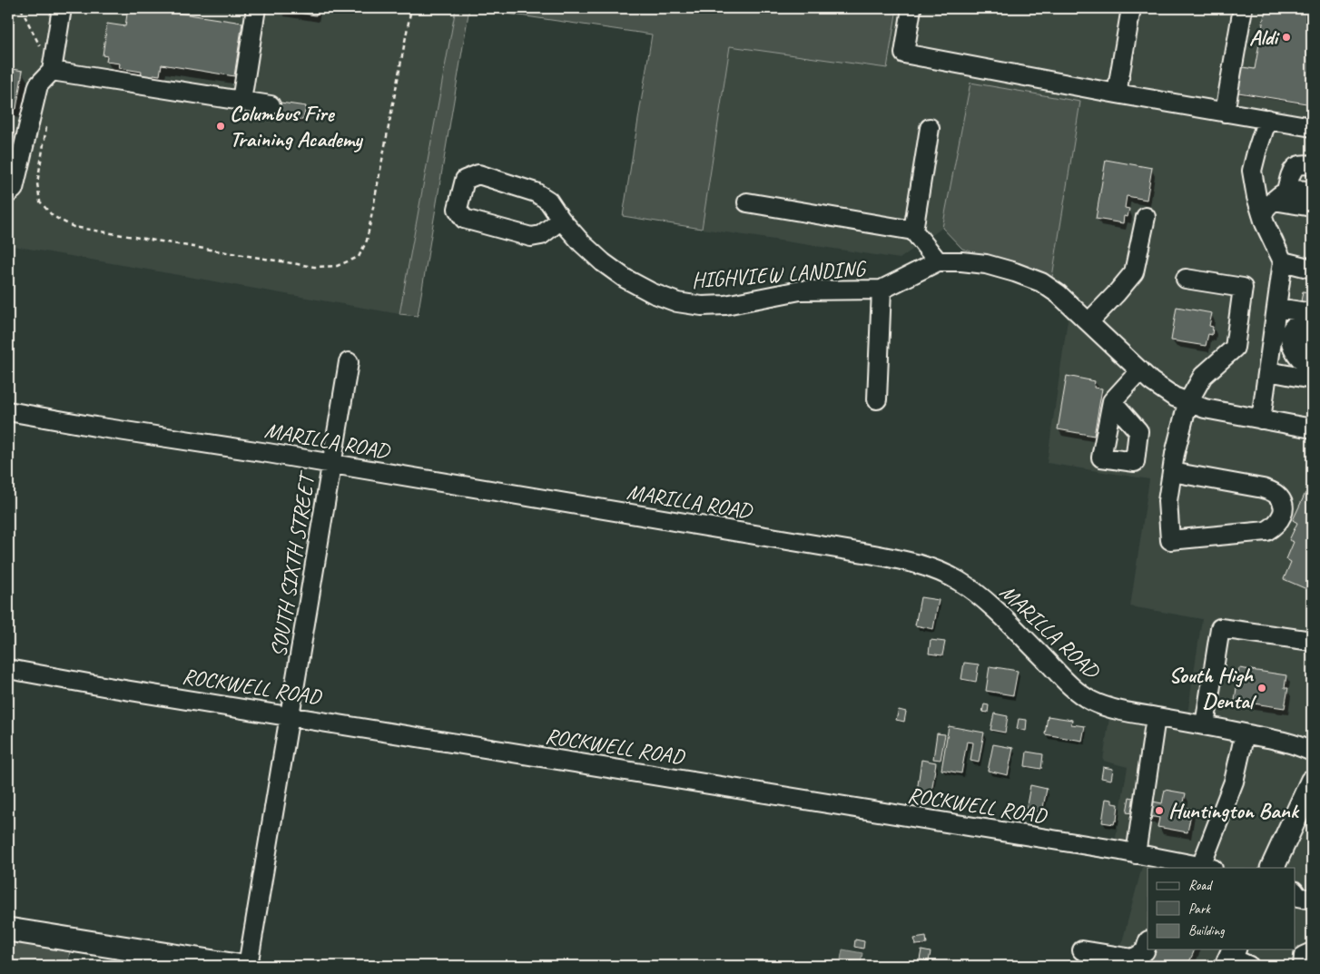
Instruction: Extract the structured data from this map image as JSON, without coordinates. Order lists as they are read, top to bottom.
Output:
{
  "streets": {
    "street": [
      "HIGHVIEW LANDING",
      "MARILLA ROAD",
      "SOUTH SIXTH STREET",
      "ROCKWELL ROAD"
    ]
  },
  "crossings": [
    ["MARILLA ROAD", "SOUTH SIXTH STREET"],
    ["SOUTH SIXTH STREET", "ROCKWELL ROAD"]
  ],
  "places": [
    "Aldi",
    "Columbus Fire Training Academy",
    "South High Dental",
    "Huntington Bank"
  ],
  "legend": ["Road", "Park", "Building"]
}
